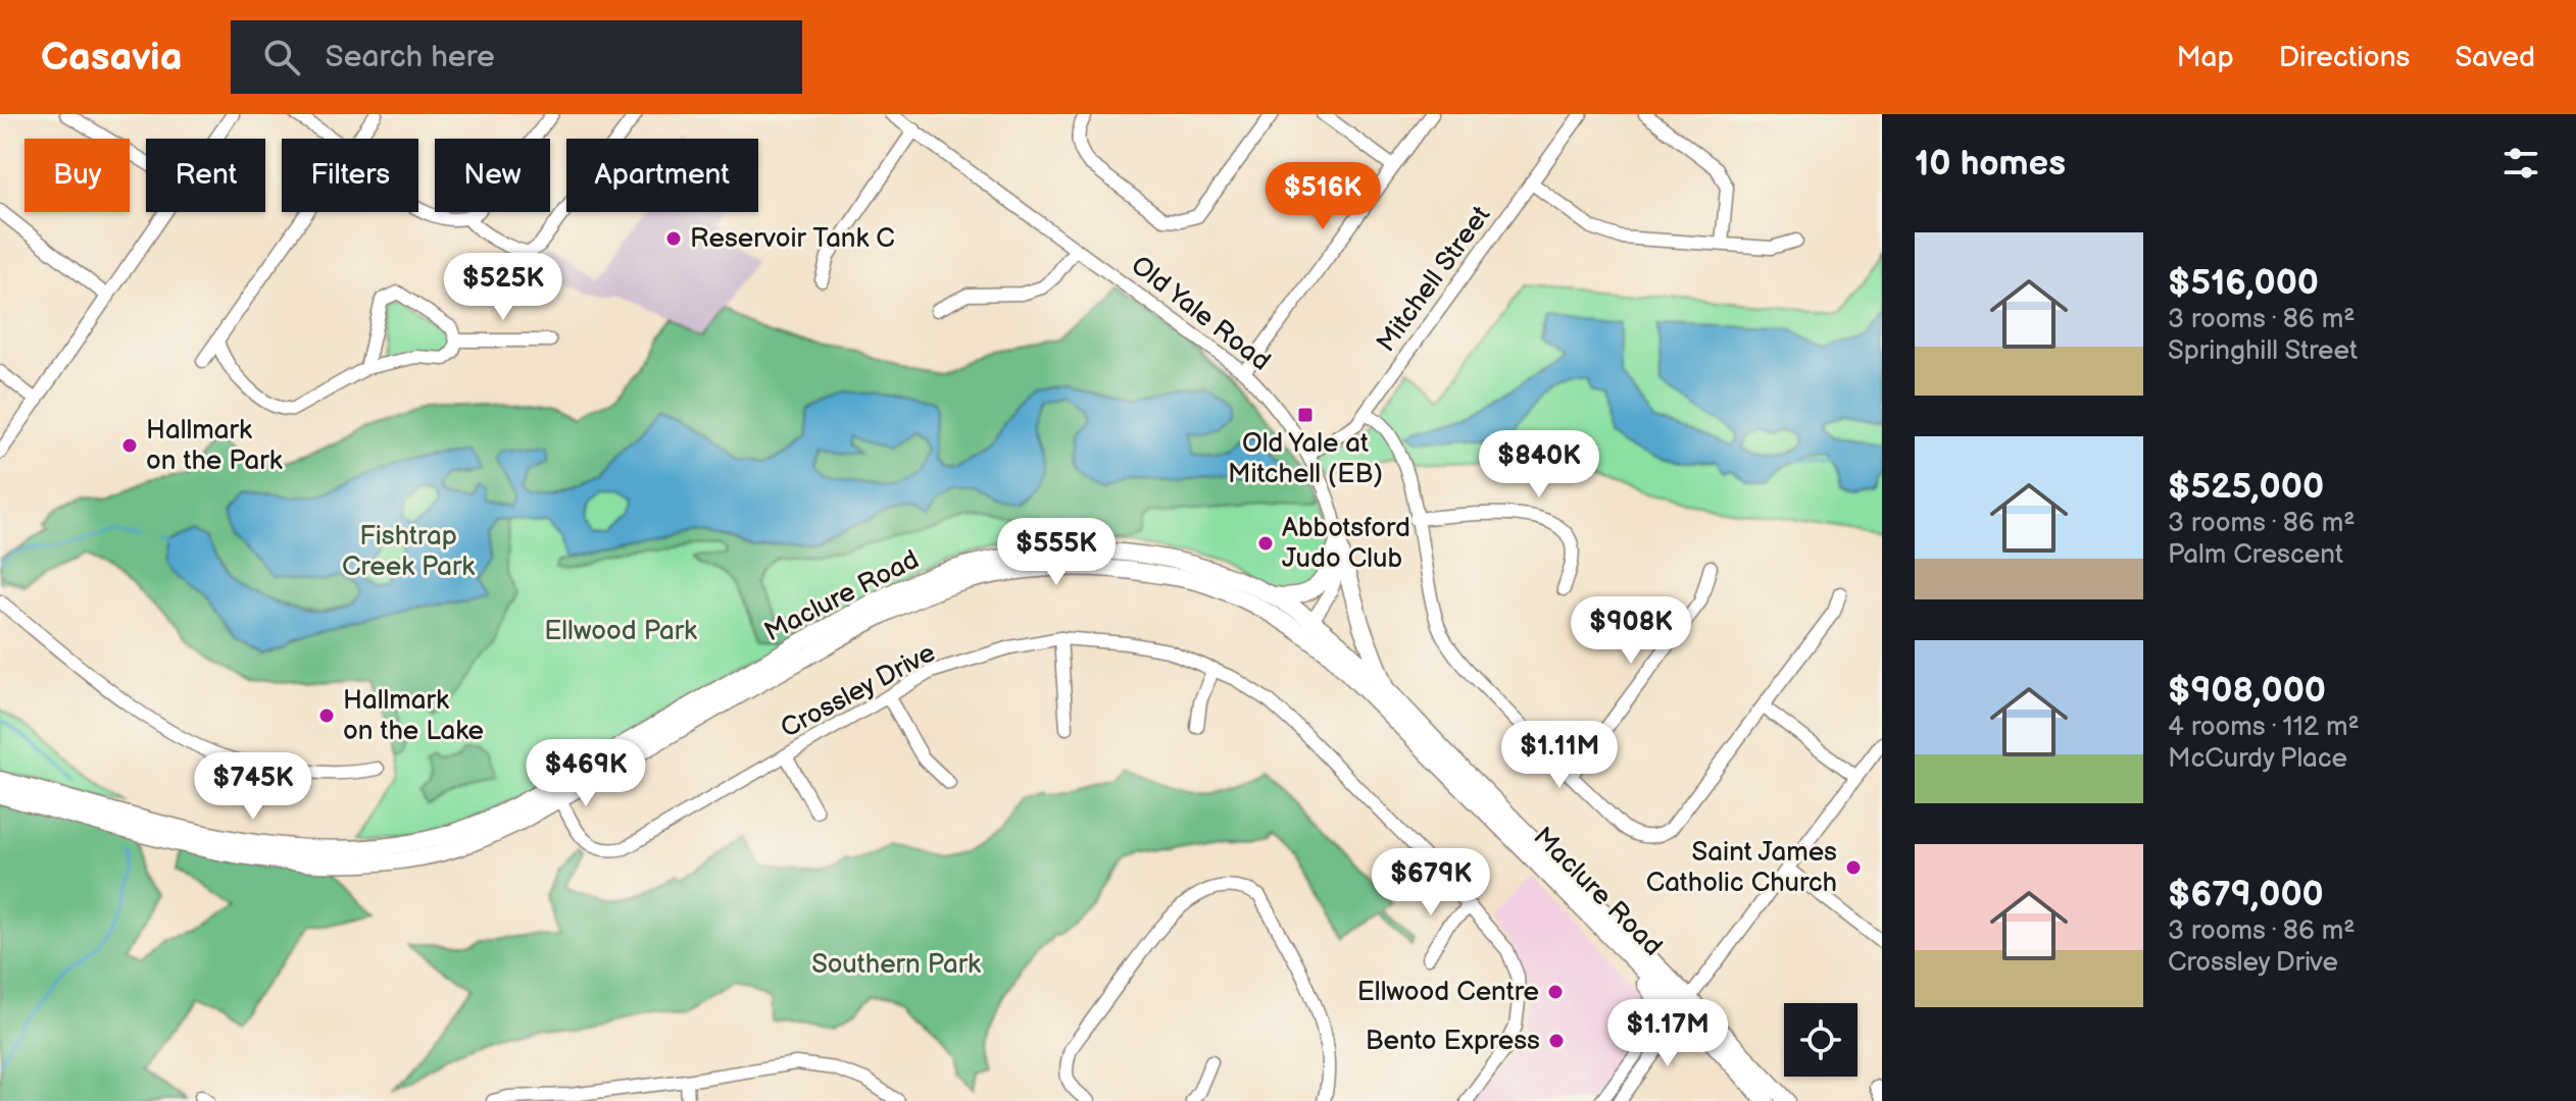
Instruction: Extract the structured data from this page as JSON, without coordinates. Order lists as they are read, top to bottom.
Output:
{
  "streets": {
    "main road": ["Maclure Road"],
    "street": ["Mitchell Street", "Old Yale Road", "Crossley Drive"]
  },
  "crossings": [
    ["Mitchell Street", "Old Yale Road"],
    ["Old Yale Road", "Maclure Road"],
    ["Maclure Road", "Crossley Drive"]
  ],
  "parks": ["Fishtrap Creek Park", "Ellwood Park", "Southern Park"],
  "places": {
    "other": [
      "Reservoir Tank C",
      "Hallmark on the Park",
      "Abbotsford Judo Club",
      "Hallmark on the Lake",
      "Saint James Catholic Church",
      "Ellwood Centre",
      "Bento Express"
    ],
    "transit": ["Old Yale at Mitchell (EB)"]
  },
  "page": {
    "header": "Casavia",
    "search": "Search here",
    "nav": ["Map", "Directions", "Saved"],
    "heading": "10 homes",
    "chip": [
      "Buy",
      "Rent",
      "Filters",
      "New",
      "Apartment"
    ],
    "price": [
      "$516K",
      "$525K",
      "$840K",
      "$555K",
      "$908K",
      "$1.11M",
      "$469K",
      "$745K",
      "$679K",
      "$1.17M"
    ],
    "list": [
      {
        "name": "$516,000",
        "note": "3 rooms · 86 m² · Springhill Street"
      },
      {
        "name": "$525,000",
        "note": "3 rooms · 86 m² · Palm Crescent"
      },
      {
        "name": "$908,000",
        "note": "4 rooms · 112 m² · McCurdy Place"
      },
      {
        "name": "$679,000",
        "note": "3 rooms · 86 m² · Crossley Drive"
      }
    ]
  }
}
